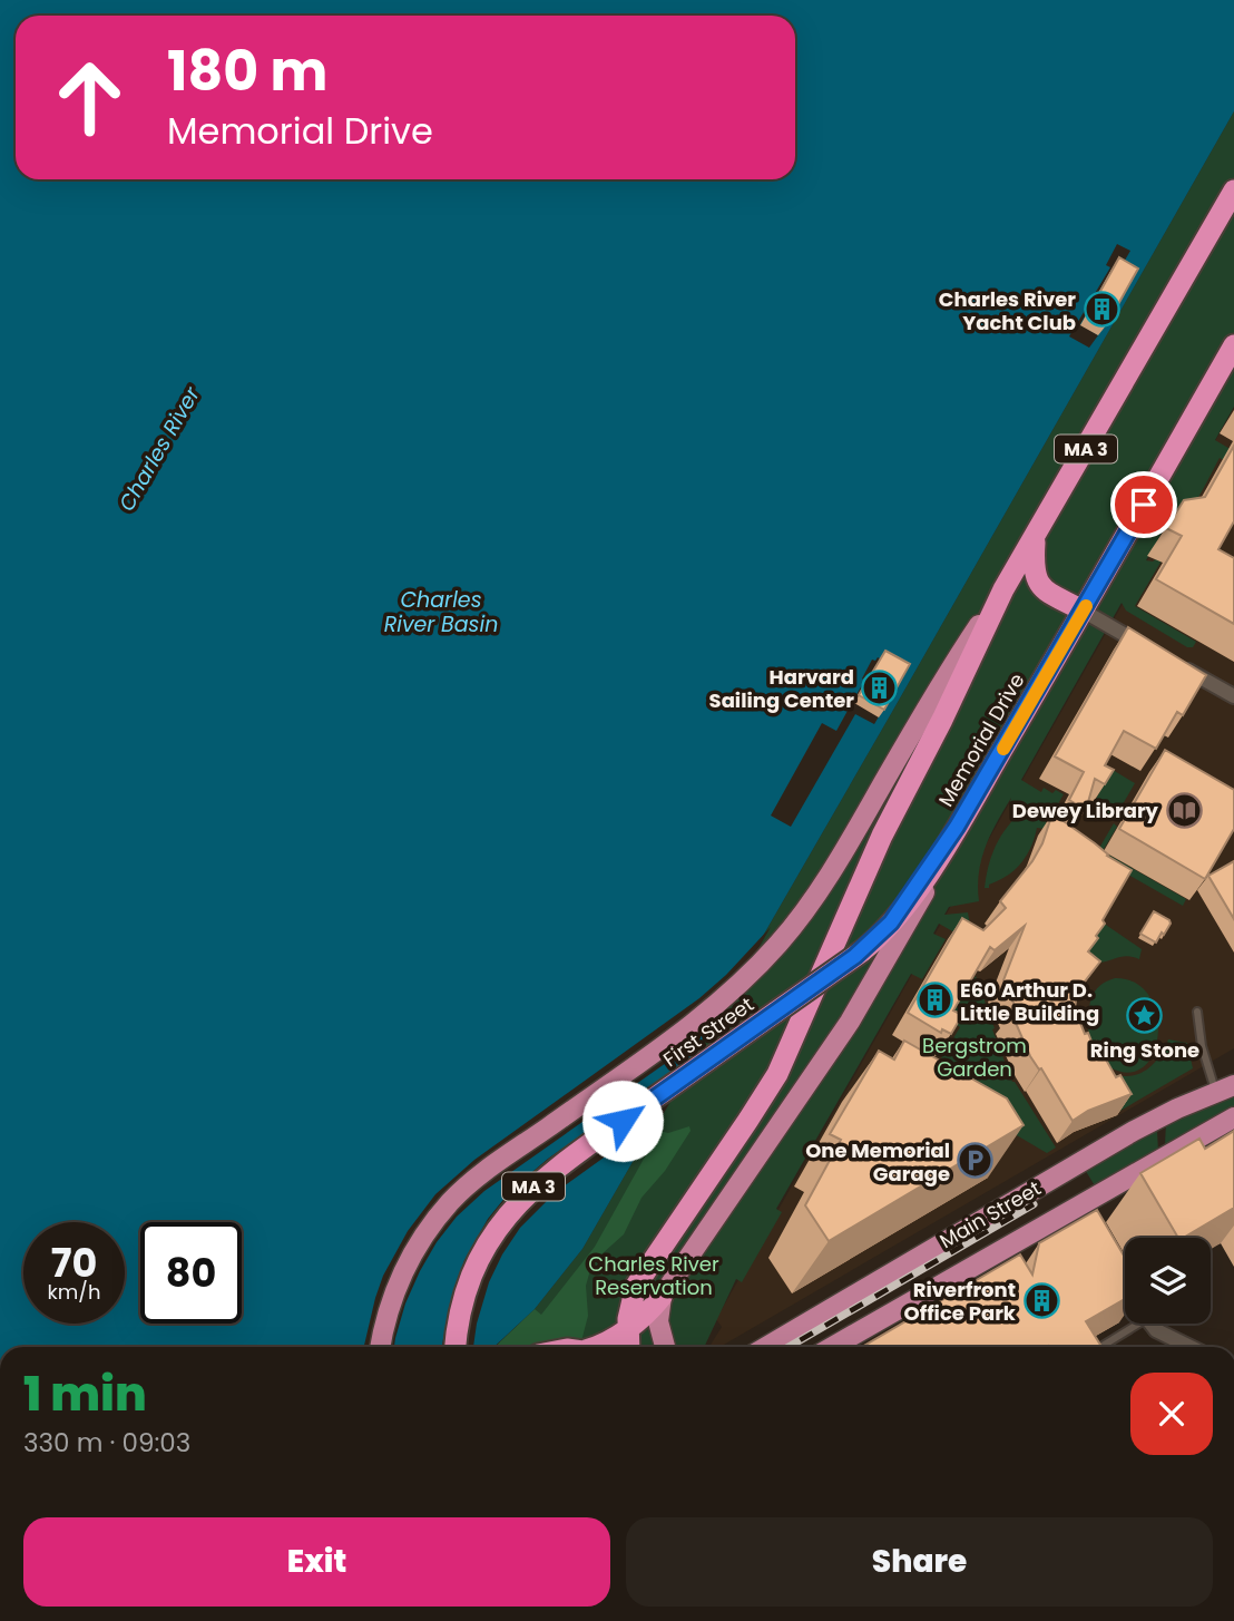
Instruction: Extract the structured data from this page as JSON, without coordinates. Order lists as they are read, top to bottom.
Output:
{
  "streets": {
    "highway": ["MA 3", "Memorial Drive", "First Street"],
    "main road": ["Main Street"]
  },
  "crossings": [
    ["Memorial Drive", "First Street"]
  ],
  "water": ["Charles River", "Charles River Basin"],
  "parks": ["Bergstrom Garden", "Charles River Reservation"],
  "places": {
    "building": [
      "Charles River Yacht Club",
      "Harvard Sailing Center",
      "E60 Arthur D. Little Building",
      "Riverfront Office Park"
    ],
    "library": ["Dewey Library"],
    "place": ["Ring Stone"],
    "parking": ["One Memorial Garage"]
  },
  "page": {
    "turn": ["180 m", "Memorial Drive"],
    "speed": "70 km/h",
    "limit": "80",
    "heading": ["1 min", "330 m · 09:03"],
    "buttons": ["Exit", "Share"]
  }
}
